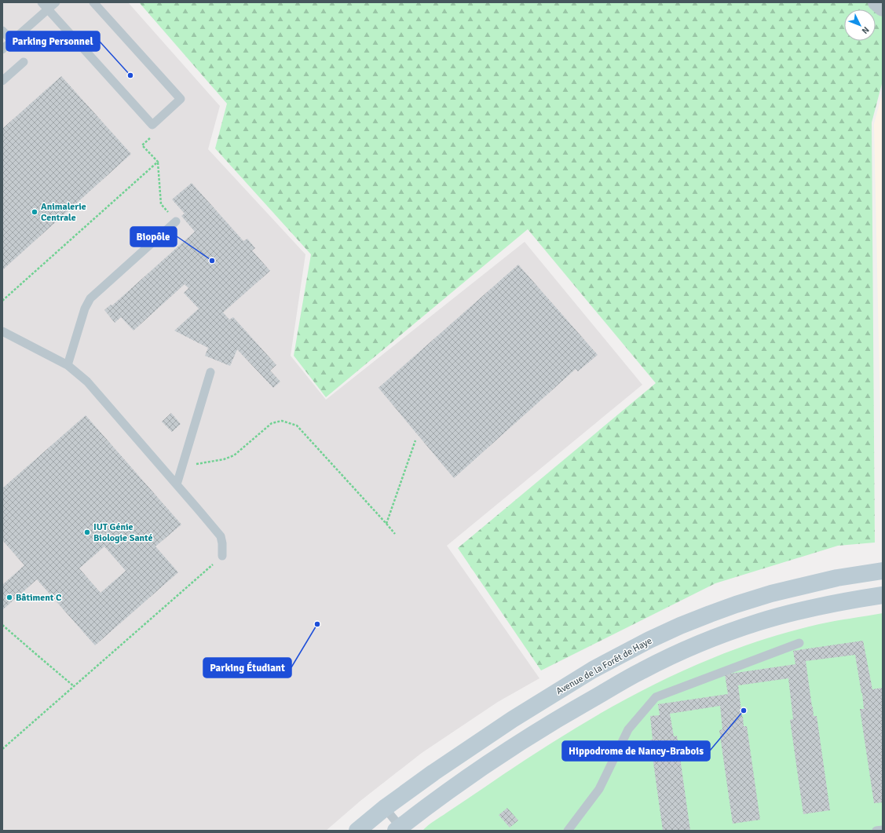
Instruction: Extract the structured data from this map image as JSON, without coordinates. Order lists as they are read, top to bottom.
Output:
{
  "streets": {
    "street": ["Avenue de la Forêt de Haye"]
  },
  "places": [
    "Parking Personnel",
    "Animalerie Centrale",
    "Biopôle",
    "IUT Génie Biologie Santé",
    "Bâtiment C",
    "Parking Étudiant",
    "Hippodrome de Nancy-Brabois"
  ],
  "north": "bottom right"
}
